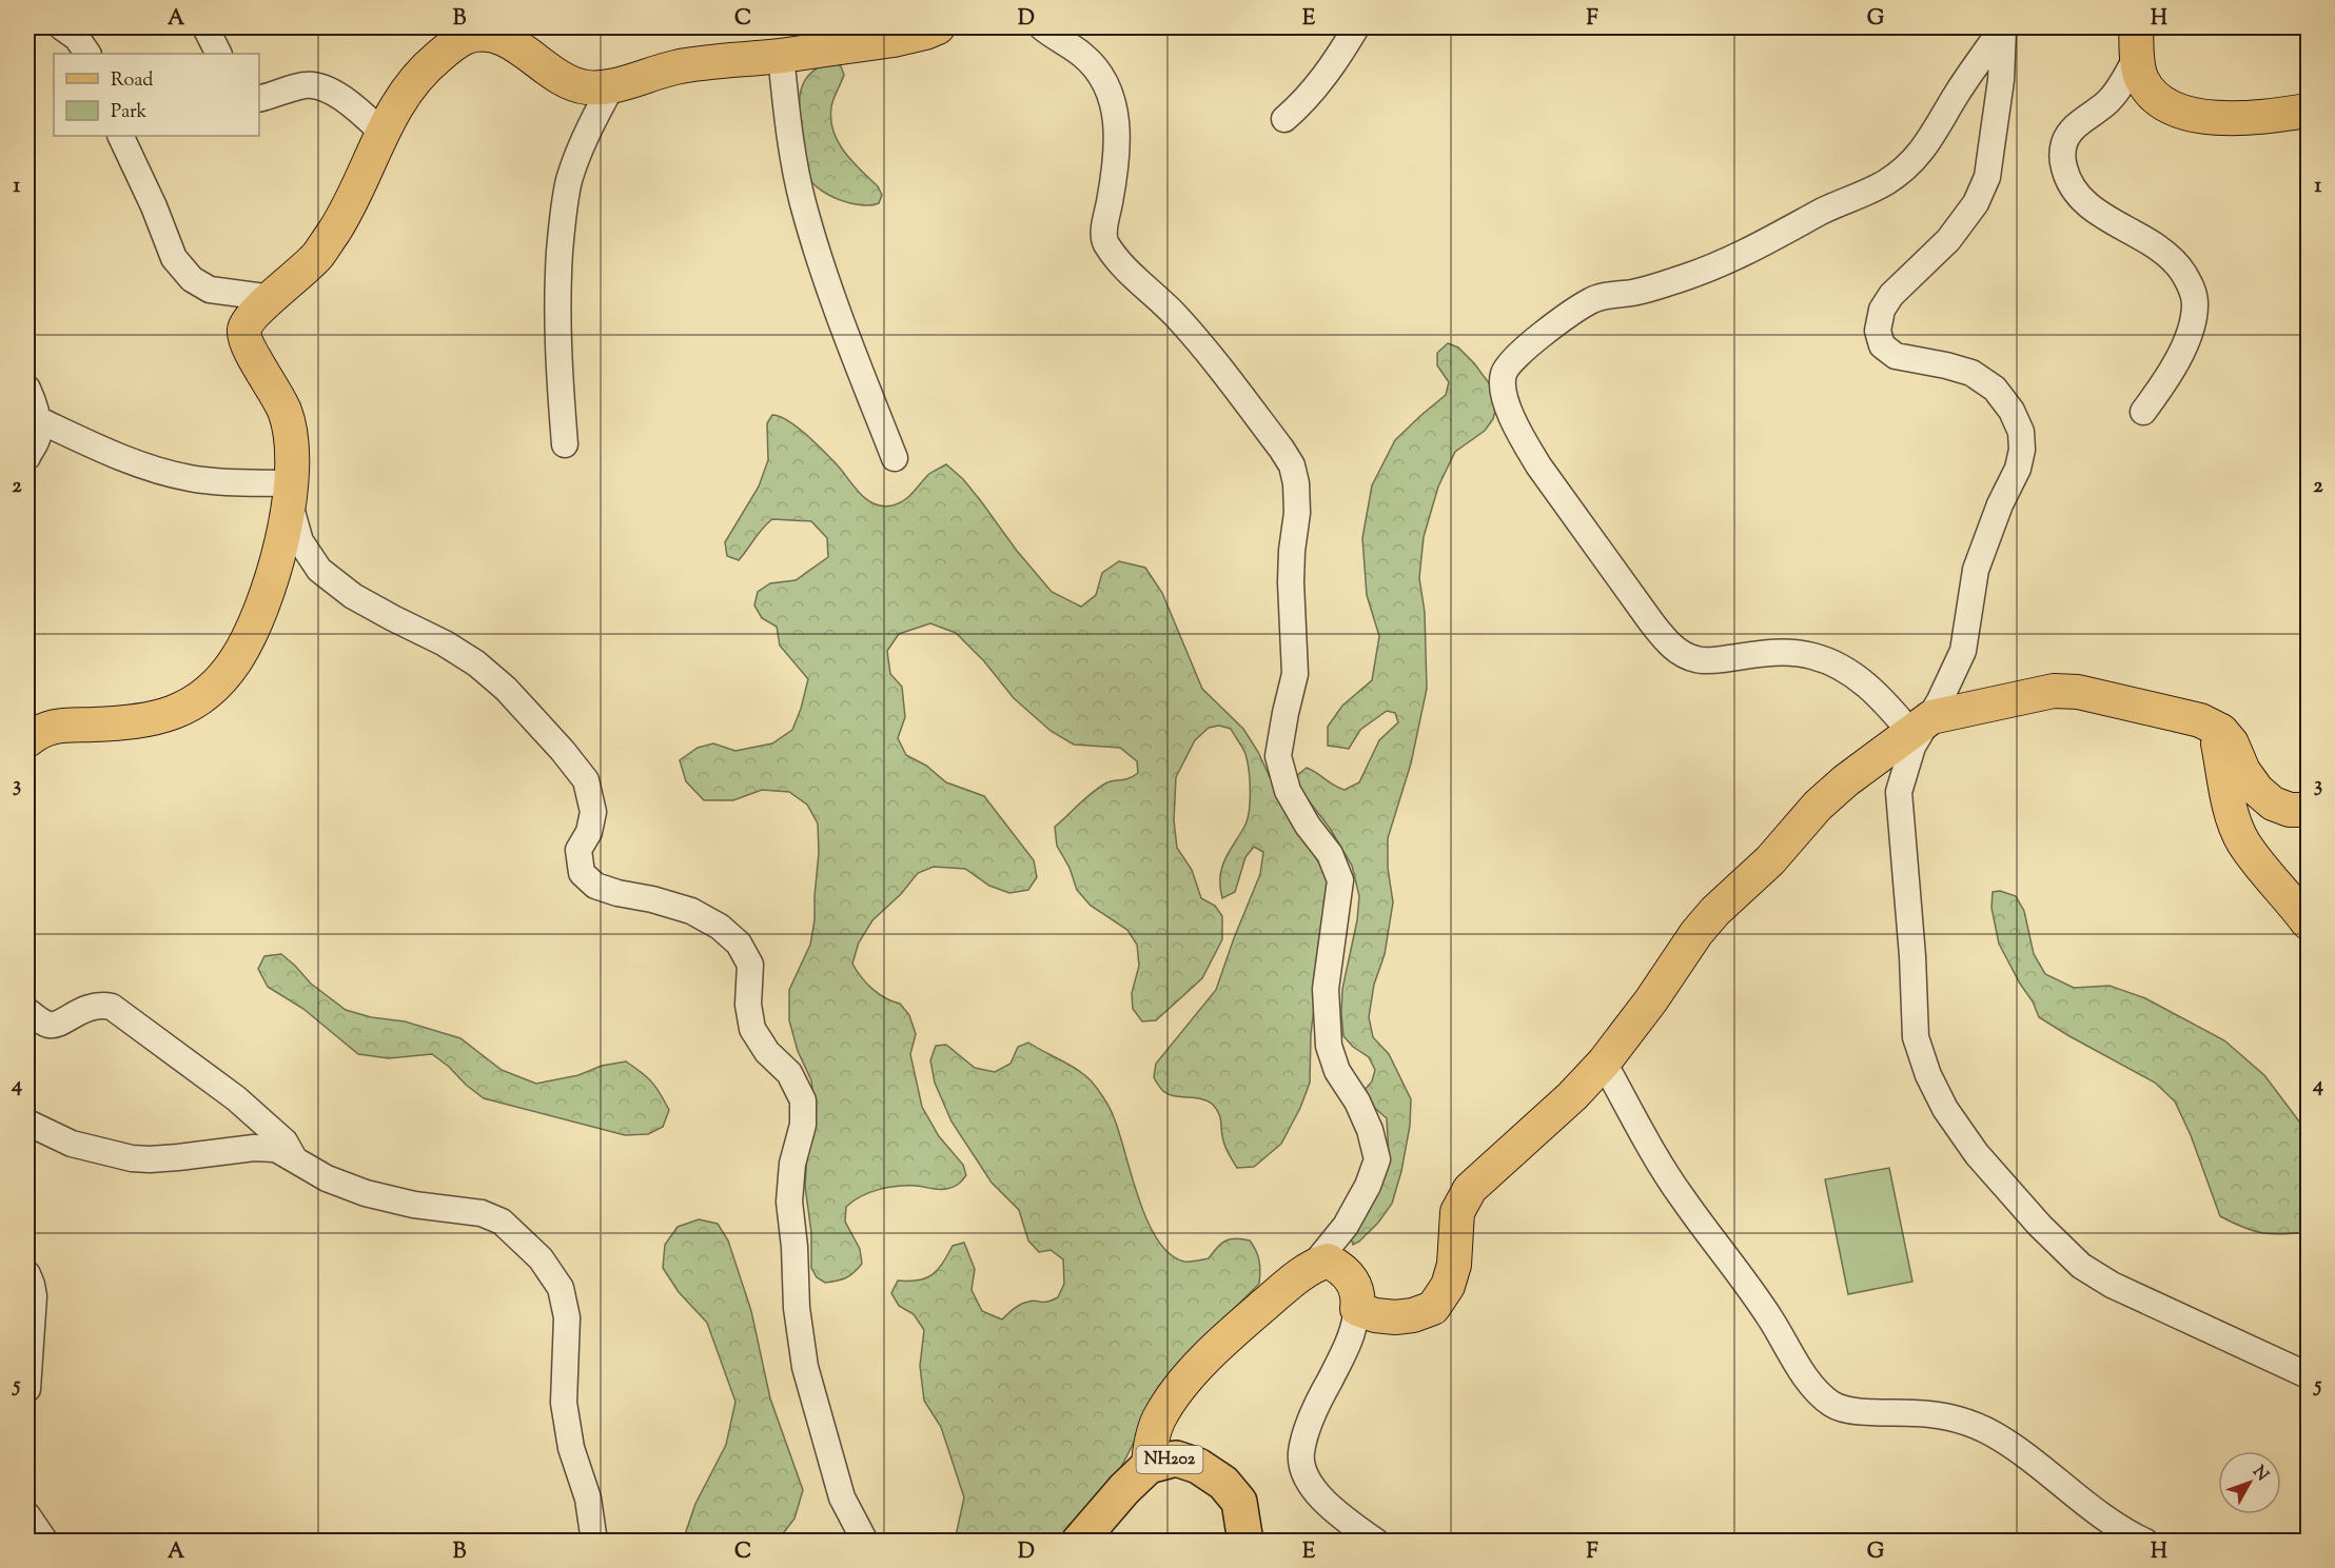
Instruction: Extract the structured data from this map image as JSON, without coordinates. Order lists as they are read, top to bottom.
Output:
{
  "streets": {
    "highway": ["NH202"]
  },
  "legend": ["Road", "Park"],
  "north": "top right",
  "grid": {
    "columns": [
      "A",
      "B",
      "C",
      "D",
      "E",
      "F",
      "G",
      "H"
    ],
    "rows": [
      "1",
      "2",
      "3",
      "4",
      "5"
    ]
  }
}
